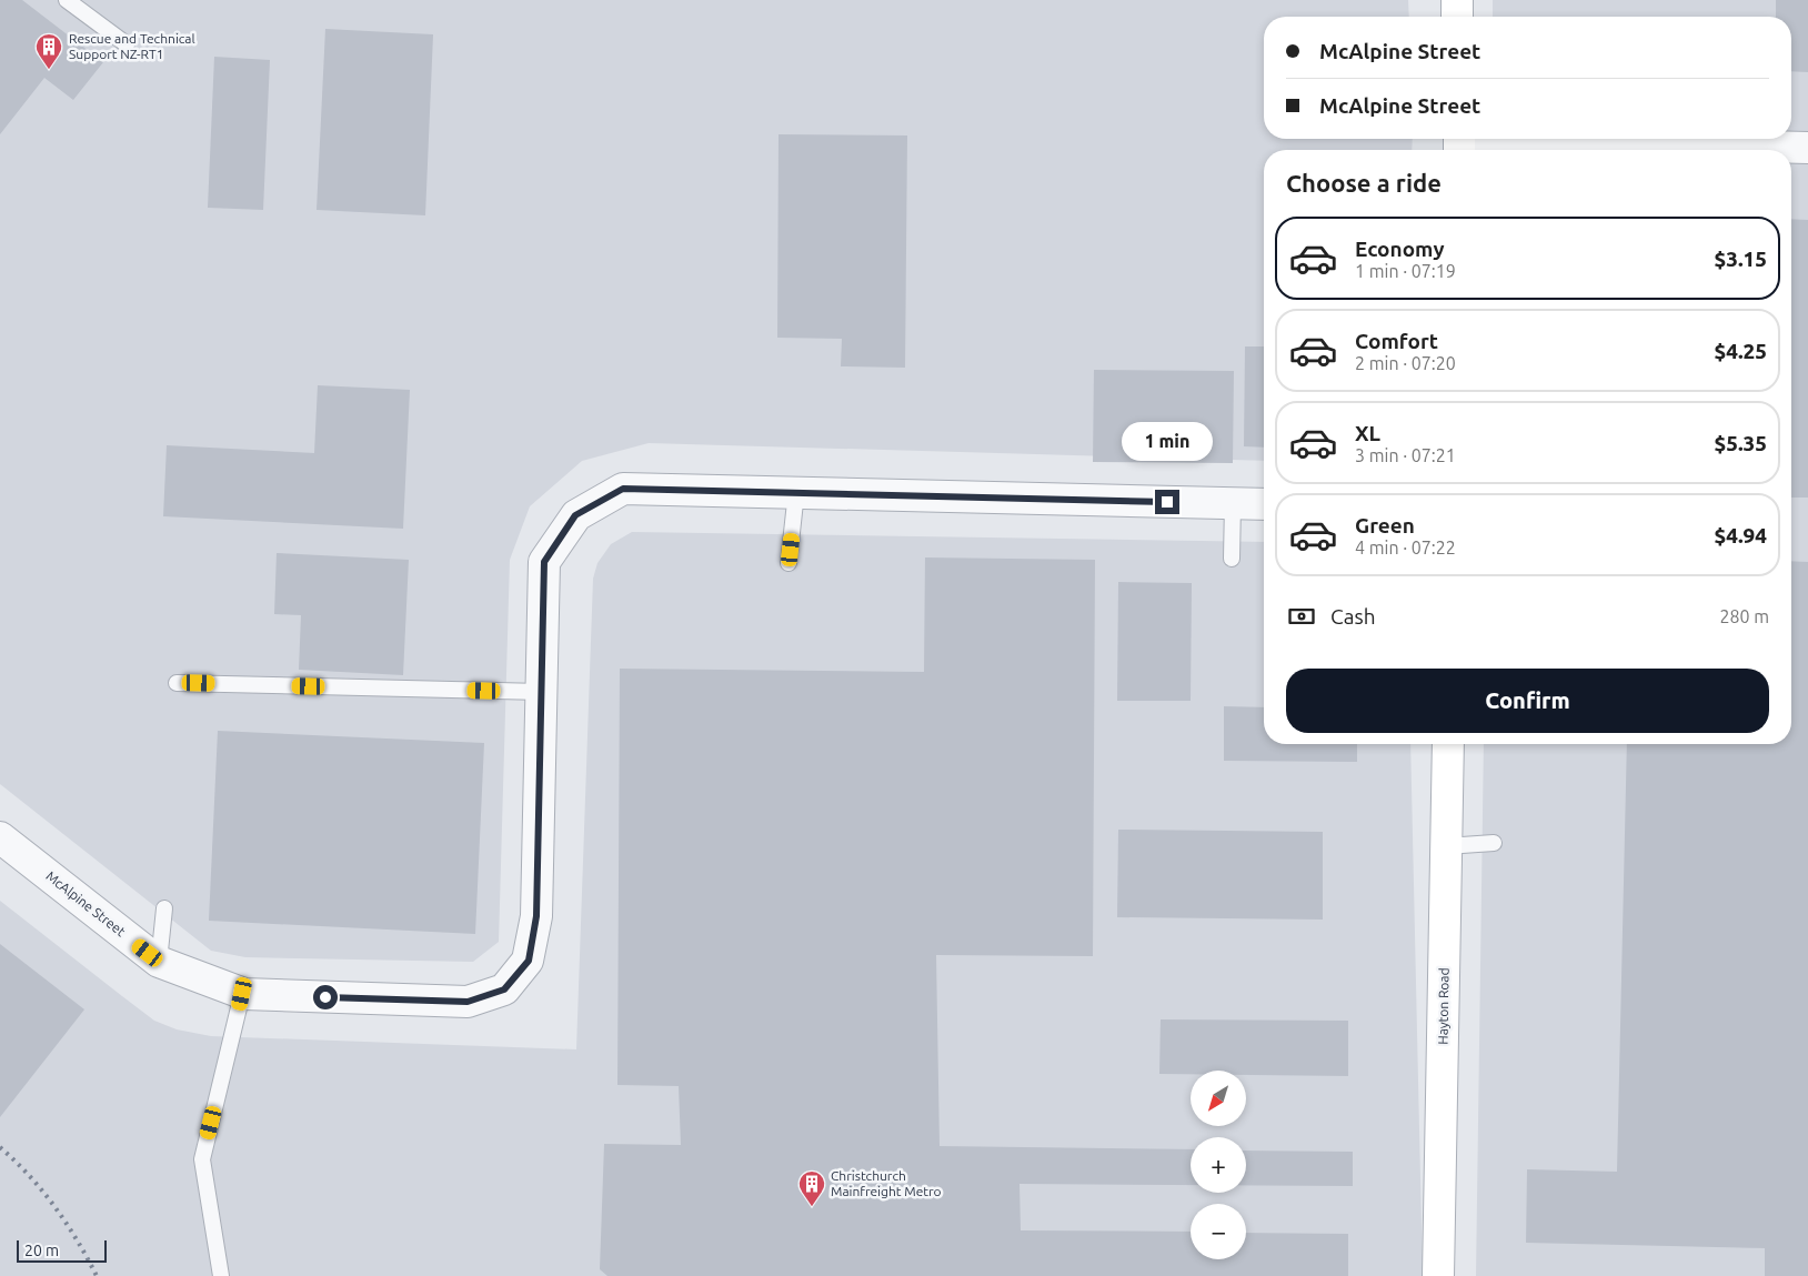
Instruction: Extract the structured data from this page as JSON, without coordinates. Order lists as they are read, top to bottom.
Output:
{
  "streets": {
    "street": ["McAlpine Street", "Hayton Road"]
  },
  "places": {
    "building": ["Rescue and Technical Support NZ-RT1", "Christchurch Mainfreight Metro"]
  },
  "scale_bar": "20 m",
  "north": "bottom left",
  "page": {
    "banner": ["McAlpine Street", "McAlpine Street"],
    "heading": "Choose a ride",
    "list": [
      {
        "name": "Economy",
        "note": "1 min · 07:19",
        "value": "$3.15"
      },
      {
        "name": "Comfort",
        "note": "2 min · 07:20",
        "value": "$4.25"
      },
      {
        "name": "XL",
        "note": "3 min · 07:21",
        "value": "$5.35"
      },
      {
        "name": "Green",
        "note": "4 min · 07:22",
        "value": "$4.94"
      }
    ],
    "bubble": "1 min",
    "pay": ["Cash", "280 m"],
    "buttons": "Confirm",
    "map_buttons": ["+", "−"],
    "scale": "20 m"
  }
}
